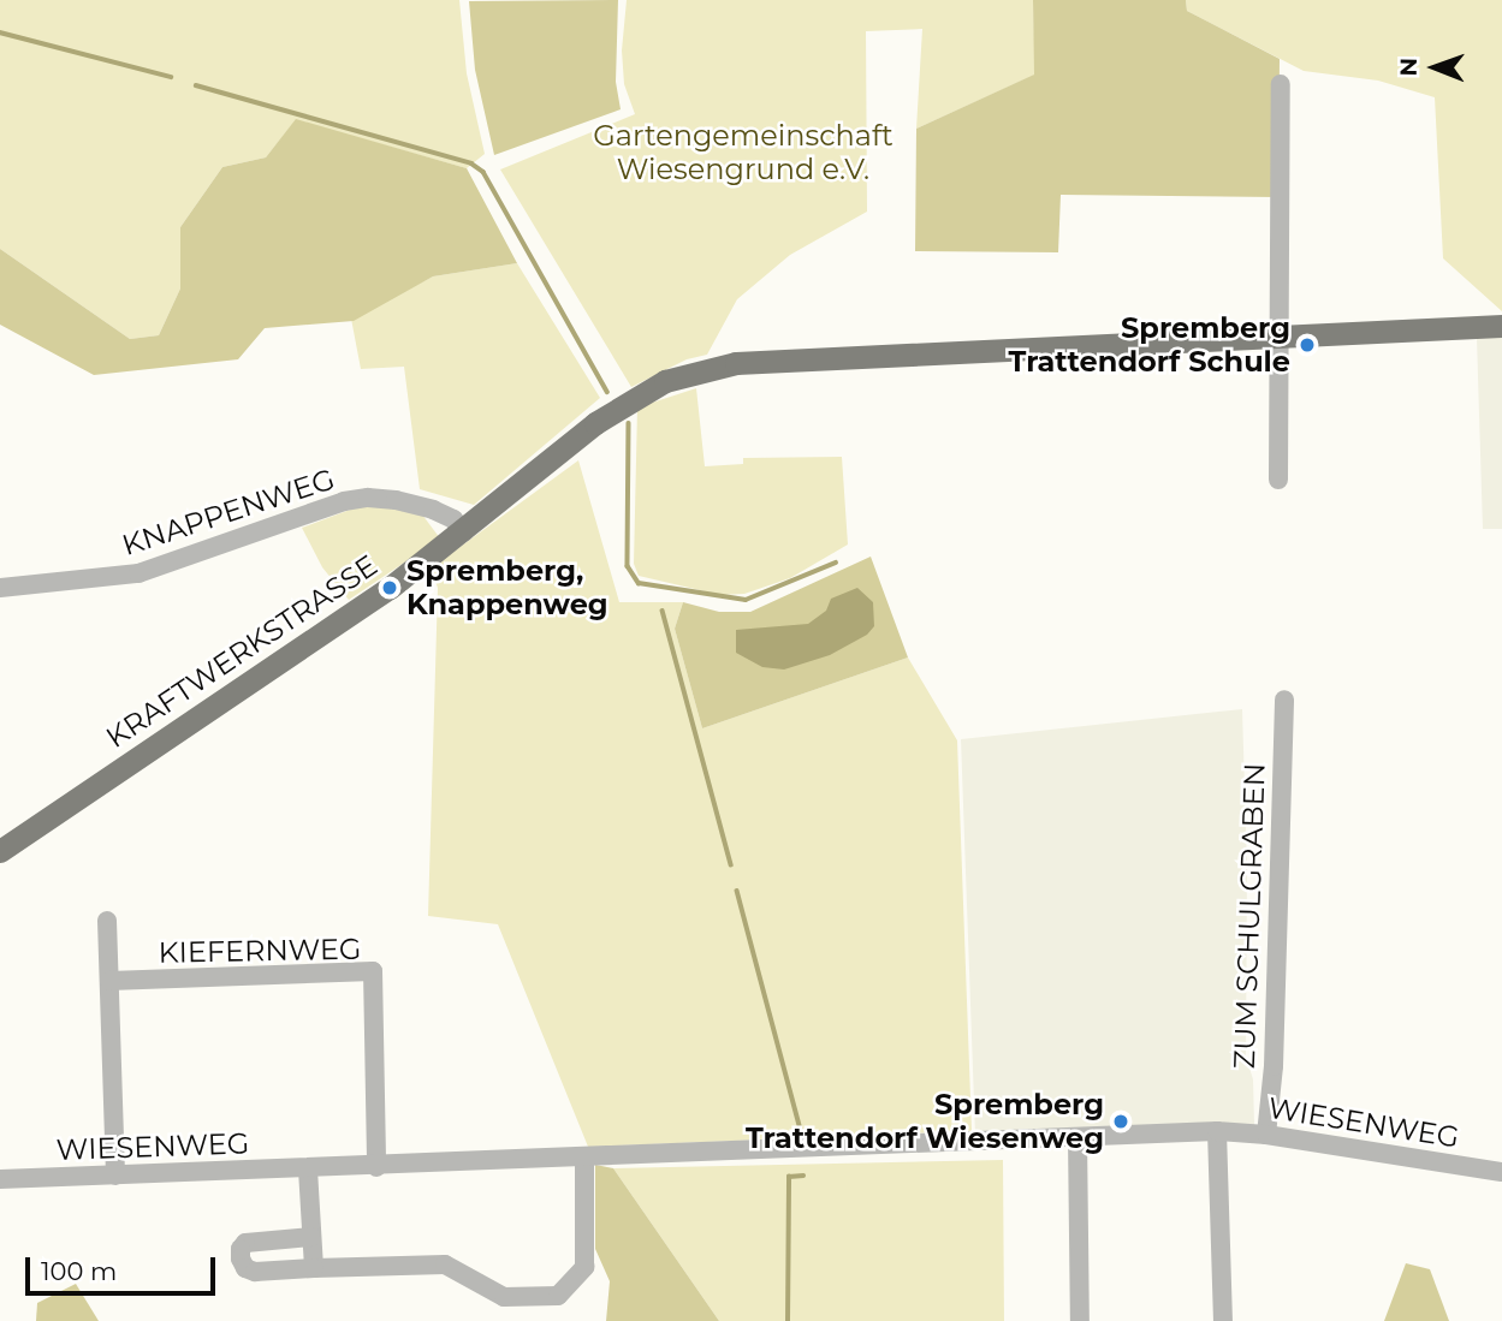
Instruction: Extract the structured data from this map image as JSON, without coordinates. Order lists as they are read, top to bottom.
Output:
{
  "streets": {
    "main road": ["KRAFTWERKSTRASSE"],
    "street": [
      "KNAPPENWEG",
      "ZUM SCHULGRABEN",
      "KIEFERNWEG",
      "WIESENWEG"
    ]
  },
  "crossings": [
    ["KNAPPENWEG", "KRAFTWERKSTRASSE"],
    ["ZUM SCHULGRABEN", "WIESENWEG"],
    ["KIEFERNWEG", "WIESENWEG"]
  ],
  "parks": ["Gartengemeinschaft Wiesengrund e.V."],
  "places": ["Spremberg Trattendorf Schule", "Spremberg, Knappenweg", "Spremberg Trattendorf Wiesenweg"],
  "scale_bar": "100 m",
  "north": "left"
}
